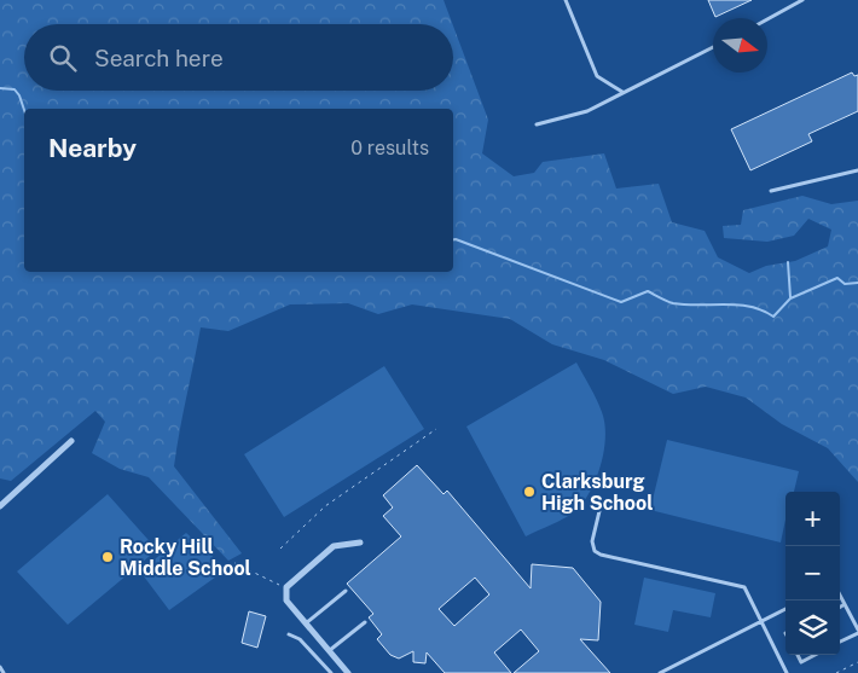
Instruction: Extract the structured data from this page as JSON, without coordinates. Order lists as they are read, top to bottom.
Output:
{
  "places": ["Clarksburg High School", "Rocky Hill Middle School"],
  "north": "right",
  "page": {
    "search": "Search here",
    "heading": ["Nearby", "0 results"],
    "map_buttons": ["+", "−"]
  }
}
